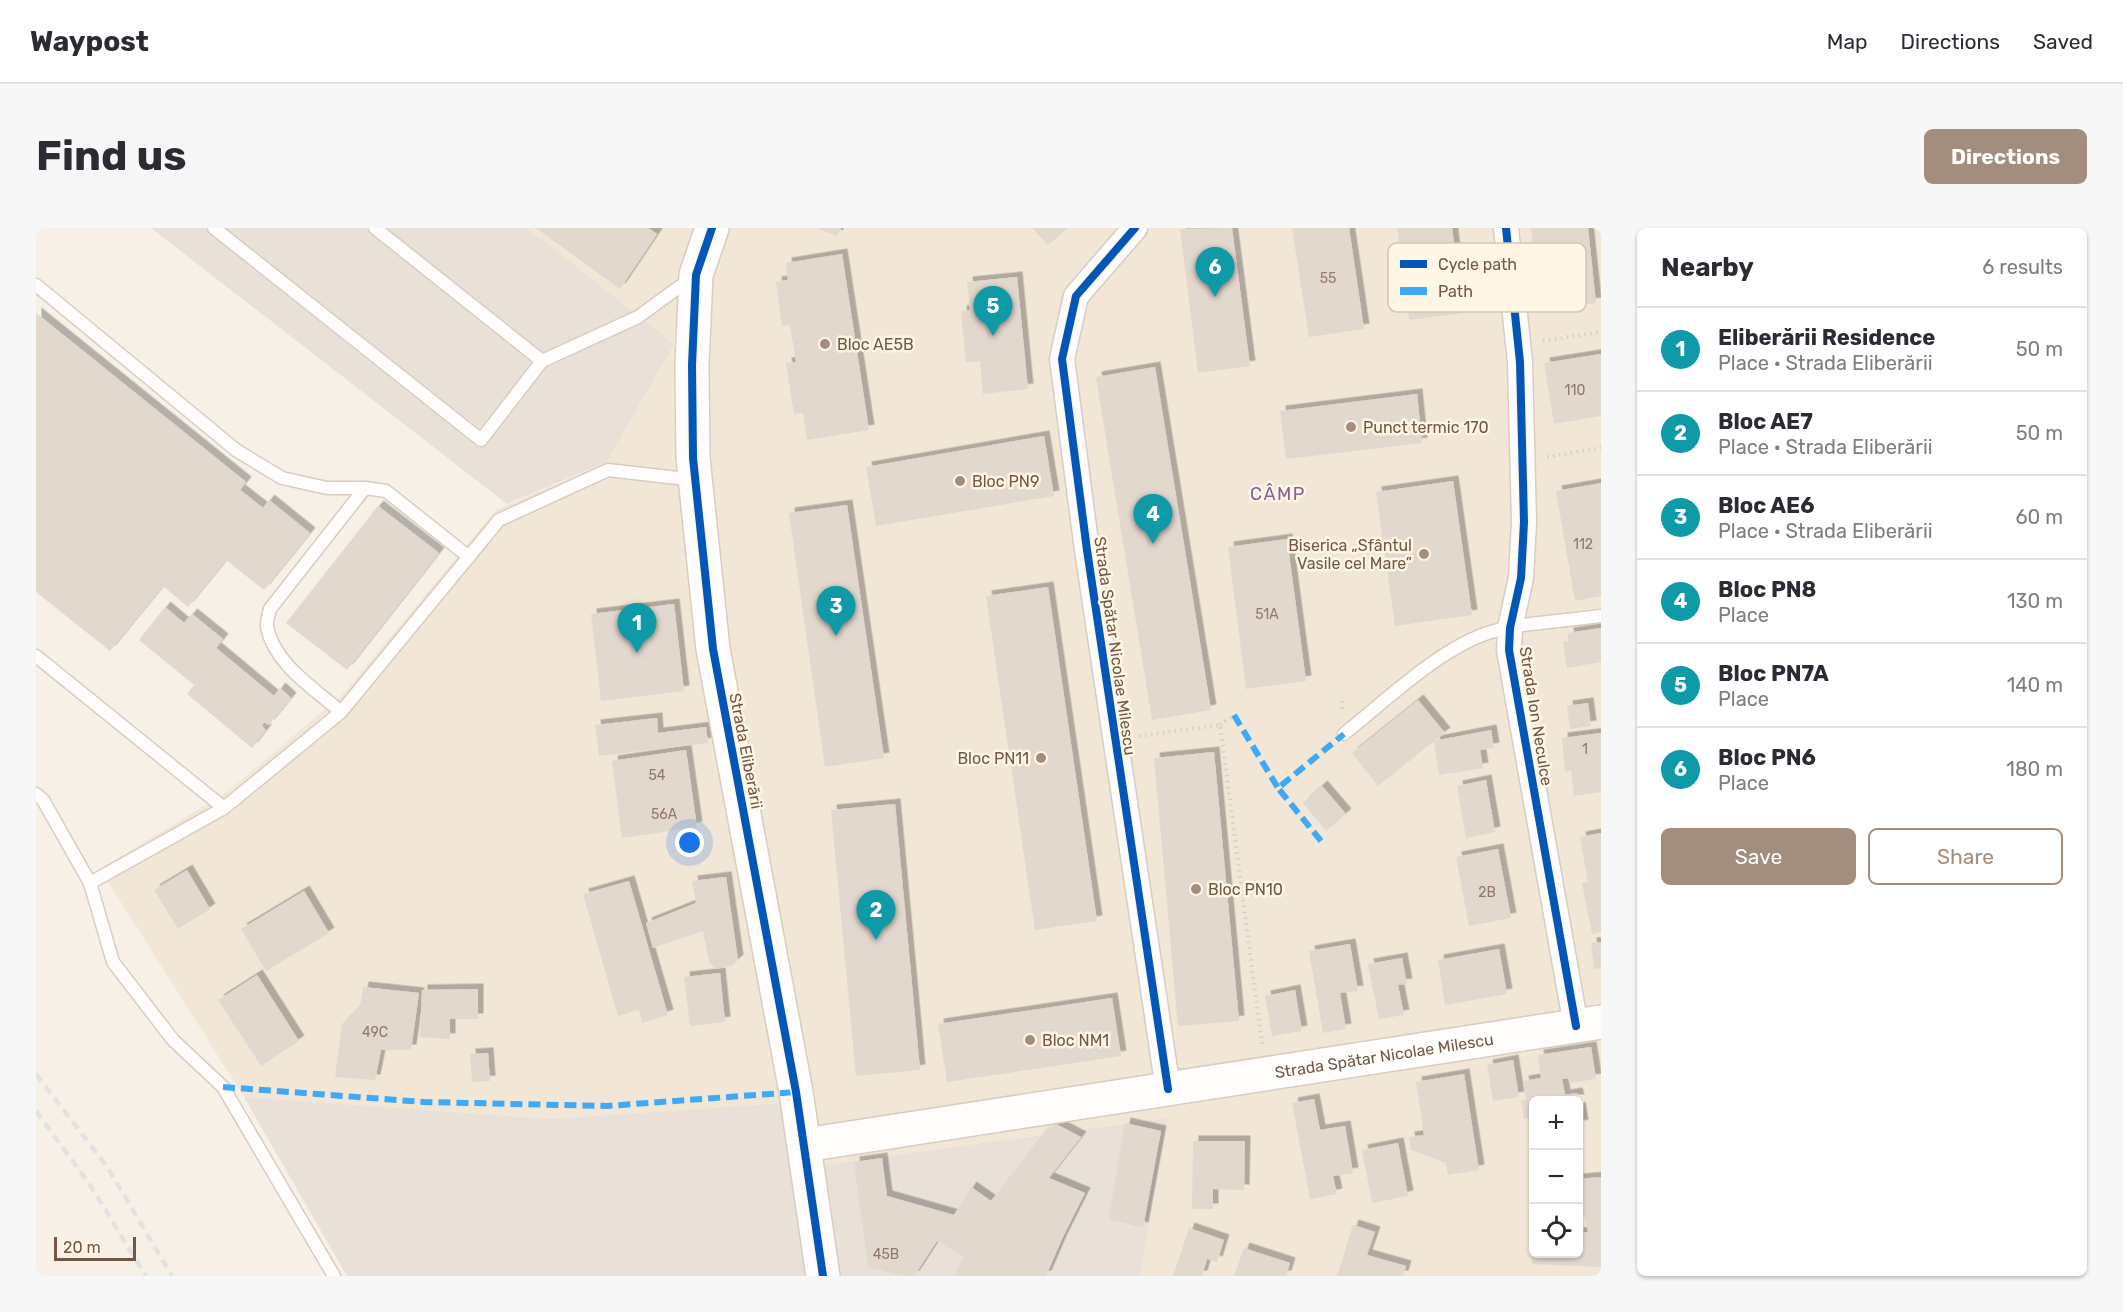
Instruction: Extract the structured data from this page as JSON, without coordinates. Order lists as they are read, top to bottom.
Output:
{
  "streets": {
    "street": ["Strada Spătar Nicolae Milescu", "Strada Ion Neculce", "Strada Eliberării"]
  },
  "crossings": [
    ["Strada Spătar Nicolae Milescu", "Strada Ion Neculce"],
    ["Strada Spătar Nicolae Milescu", "Strada Eliberării"]
  ],
  "districts": ["CÂMP"],
  "places": [
    "Bloc AE5B",
    "Punct termic 170",
    "Bloc PN9",
    "Biserica „Sfântul Vasile cel Mare”",
    "Bloc PN11",
    "Bloc PN10",
    "Bloc NM1"
  ],
  "house_numbers": [
    "55",
    "110",
    "112",
    "51A",
    "1",
    "54",
    "56A",
    "2B",
    "49C",
    "45B"
  ],
  "legend": ["Cycle path", "Path"],
  "scale_bar": "20 m",
  "page": {
    "header": "Waypost",
    "nav": ["Map", "Directions", "Saved"],
    "buttons": [
      "Directions",
      ["Save", "Share"]
    ],
    "title": "Find us",
    "heading": ["Nearby", "6 results"],
    "pins": [
      "6",
      "5",
      "4",
      "3",
      "1",
      "2"
    ],
    "list": [
      {
        "mark": "1",
        "name": "Eliberării Residence",
        "note": "Place · Strada Eliberării",
        "value": "50 m"
      },
      {
        "mark": "2",
        "name": "Bloc AE7",
        "note": "Place · Strada Eliberării",
        "value": "50 m"
      },
      {
        "mark": "3",
        "name": "Bloc AE6",
        "note": "Place · Strada Eliberării",
        "value": "60 m"
      },
      {
        "mark": "4",
        "name": "Bloc PN8",
        "note": "Place",
        "value": "130 m"
      },
      {
        "mark": "5",
        "name": "Bloc PN7A",
        "note": "Place",
        "value": "140 m"
      },
      {
        "mark": "6",
        "name": "Bloc PN6",
        "note": "Place",
        "value": "180 m"
      }
    ],
    "map_buttons": ["+", "−"],
    "scale": "20 m"
  }
}
